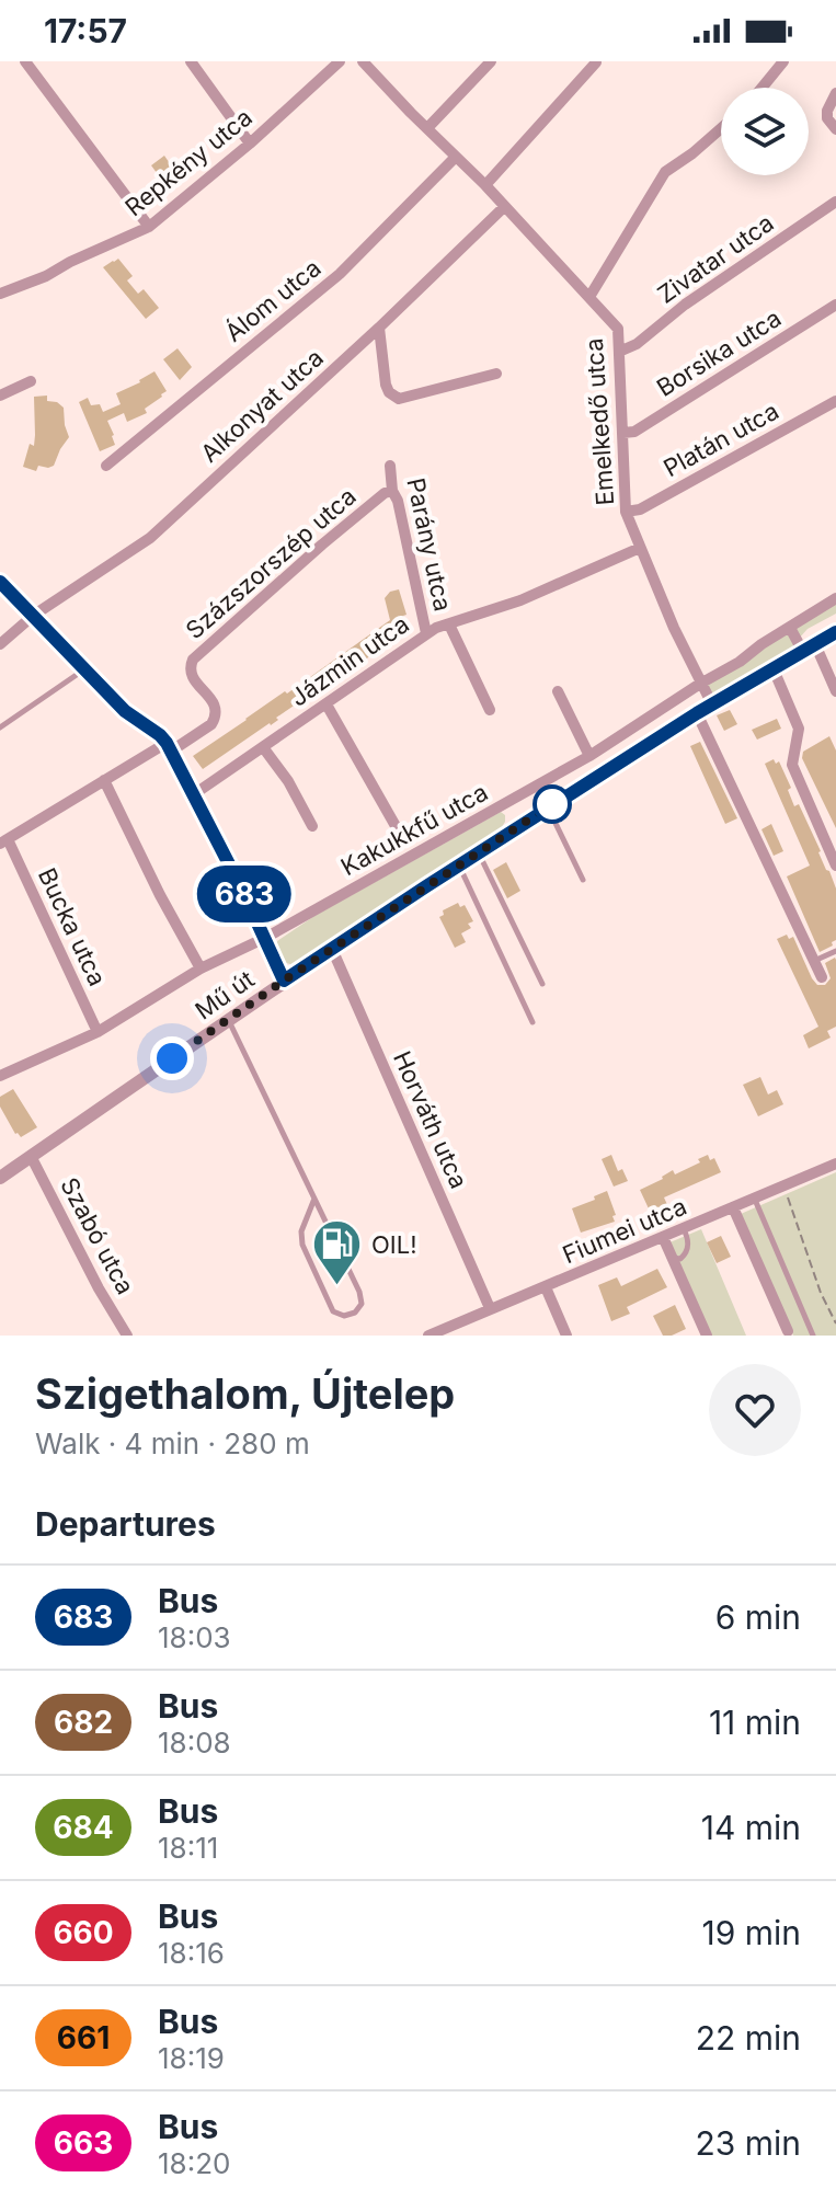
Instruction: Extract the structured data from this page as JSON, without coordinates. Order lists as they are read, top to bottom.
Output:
{
  "streets": {
    "street": [
      "Repkény utca",
      "Zivatar utca",
      "Álom utca",
      "Borsika utca",
      "Alkonyat utca",
      "Emelkedő utca",
      "Platán utca",
      "Parány utca",
      "Százszorszép utca",
      "Jázmin utca",
      "Kakukkfű utca",
      "Bucka utca",
      "Mű út",
      "Horváth utca",
      "Fiumei utca",
      "Szabó utca"
    ]
  },
  "crossings": [
    ["Zivatar utca", "Emelkedő utca"],
    ["Álom utca", "Emelkedő utca"],
    ["Borsika utca", "Emelkedő utca"],
    ["Alkonyat utca", "Emelkedő utca"],
    ["Emelkedő utca", "Platán utca"],
    ["Emelkedő utca", "Jázmin utca"],
    ["Emelkedő utca", "Kakukkfű utca"],
    ["Emelkedő utca", "Mű út"],
    ["Parány utca", "Százszorszép utca"],
    ["Parány utca", "Jázmin utca"],
    ["Kakukkfű utca", "Bucka utca"],
    ["Mű út", "Horváth utca"],
    ["Mű út", "Szabó utca"],
    ["Horváth utca", "Fiumei utca"]
  ],
  "places": {
    "fuel station": ["OIL!"]
  },
  "lines": ["bus line 683"],
  "page": {
    "status": "17:57",
    "on_map": "683",
    "heading": [
      ["Szigethalom, Újtelep", "Walk · 4 min · 280 m"],
      "Departures"
    ],
    "list": [
      {
        "mark": "683",
        "name": "Bus",
        "note": "18:03",
        "value": "6 min"
      },
      {
        "mark": "682",
        "name": "Bus",
        "note": "18:08",
        "value": "11 min"
      },
      {
        "mark": "684",
        "name": "Bus",
        "note": "18:11",
        "value": "14 min"
      },
      {
        "mark": "660",
        "name": "Bus",
        "note": "18:16",
        "value": "19 min"
      },
      {
        "mark": "661",
        "name": "Bus",
        "note": "18:19",
        "value": "22 min"
      },
      {
        "mark": "663",
        "name": "Bus",
        "note": "18:20",
        "value": "23 min"
      }
    ]
  }
}
